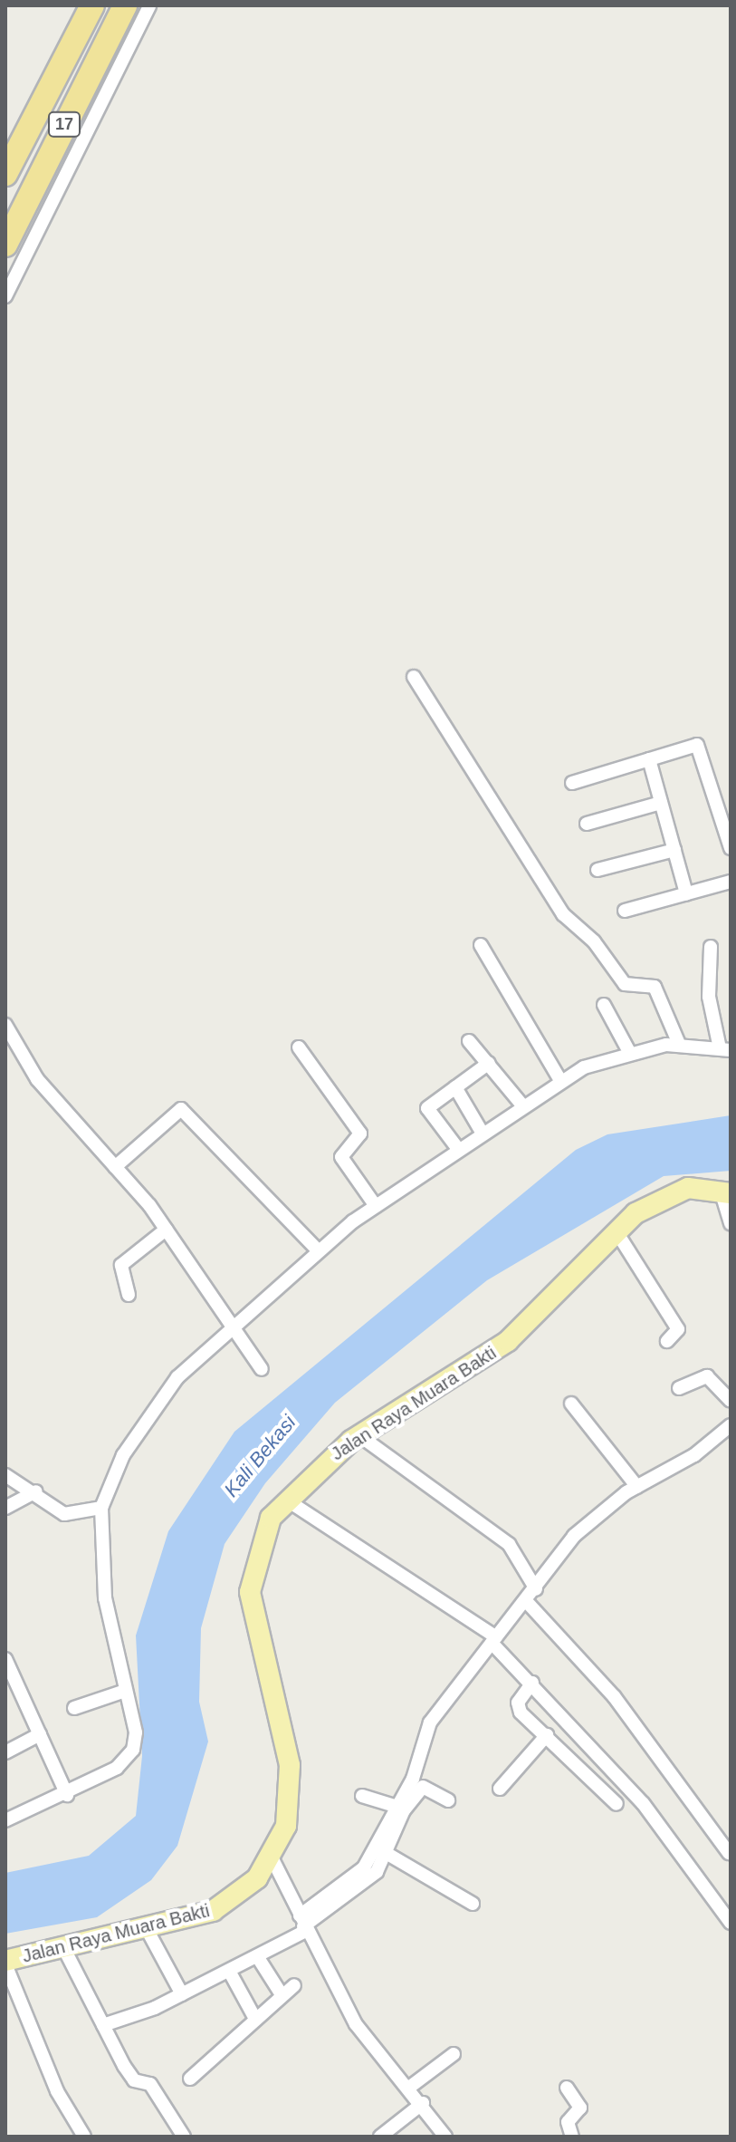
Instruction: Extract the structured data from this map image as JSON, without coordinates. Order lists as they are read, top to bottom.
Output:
{
  "streets": {
    "highway": ["17"],
    "main road": ["Jalan Raya Muara Bakti"]
  },
  "water": ["Kali Bekasi"]
}
